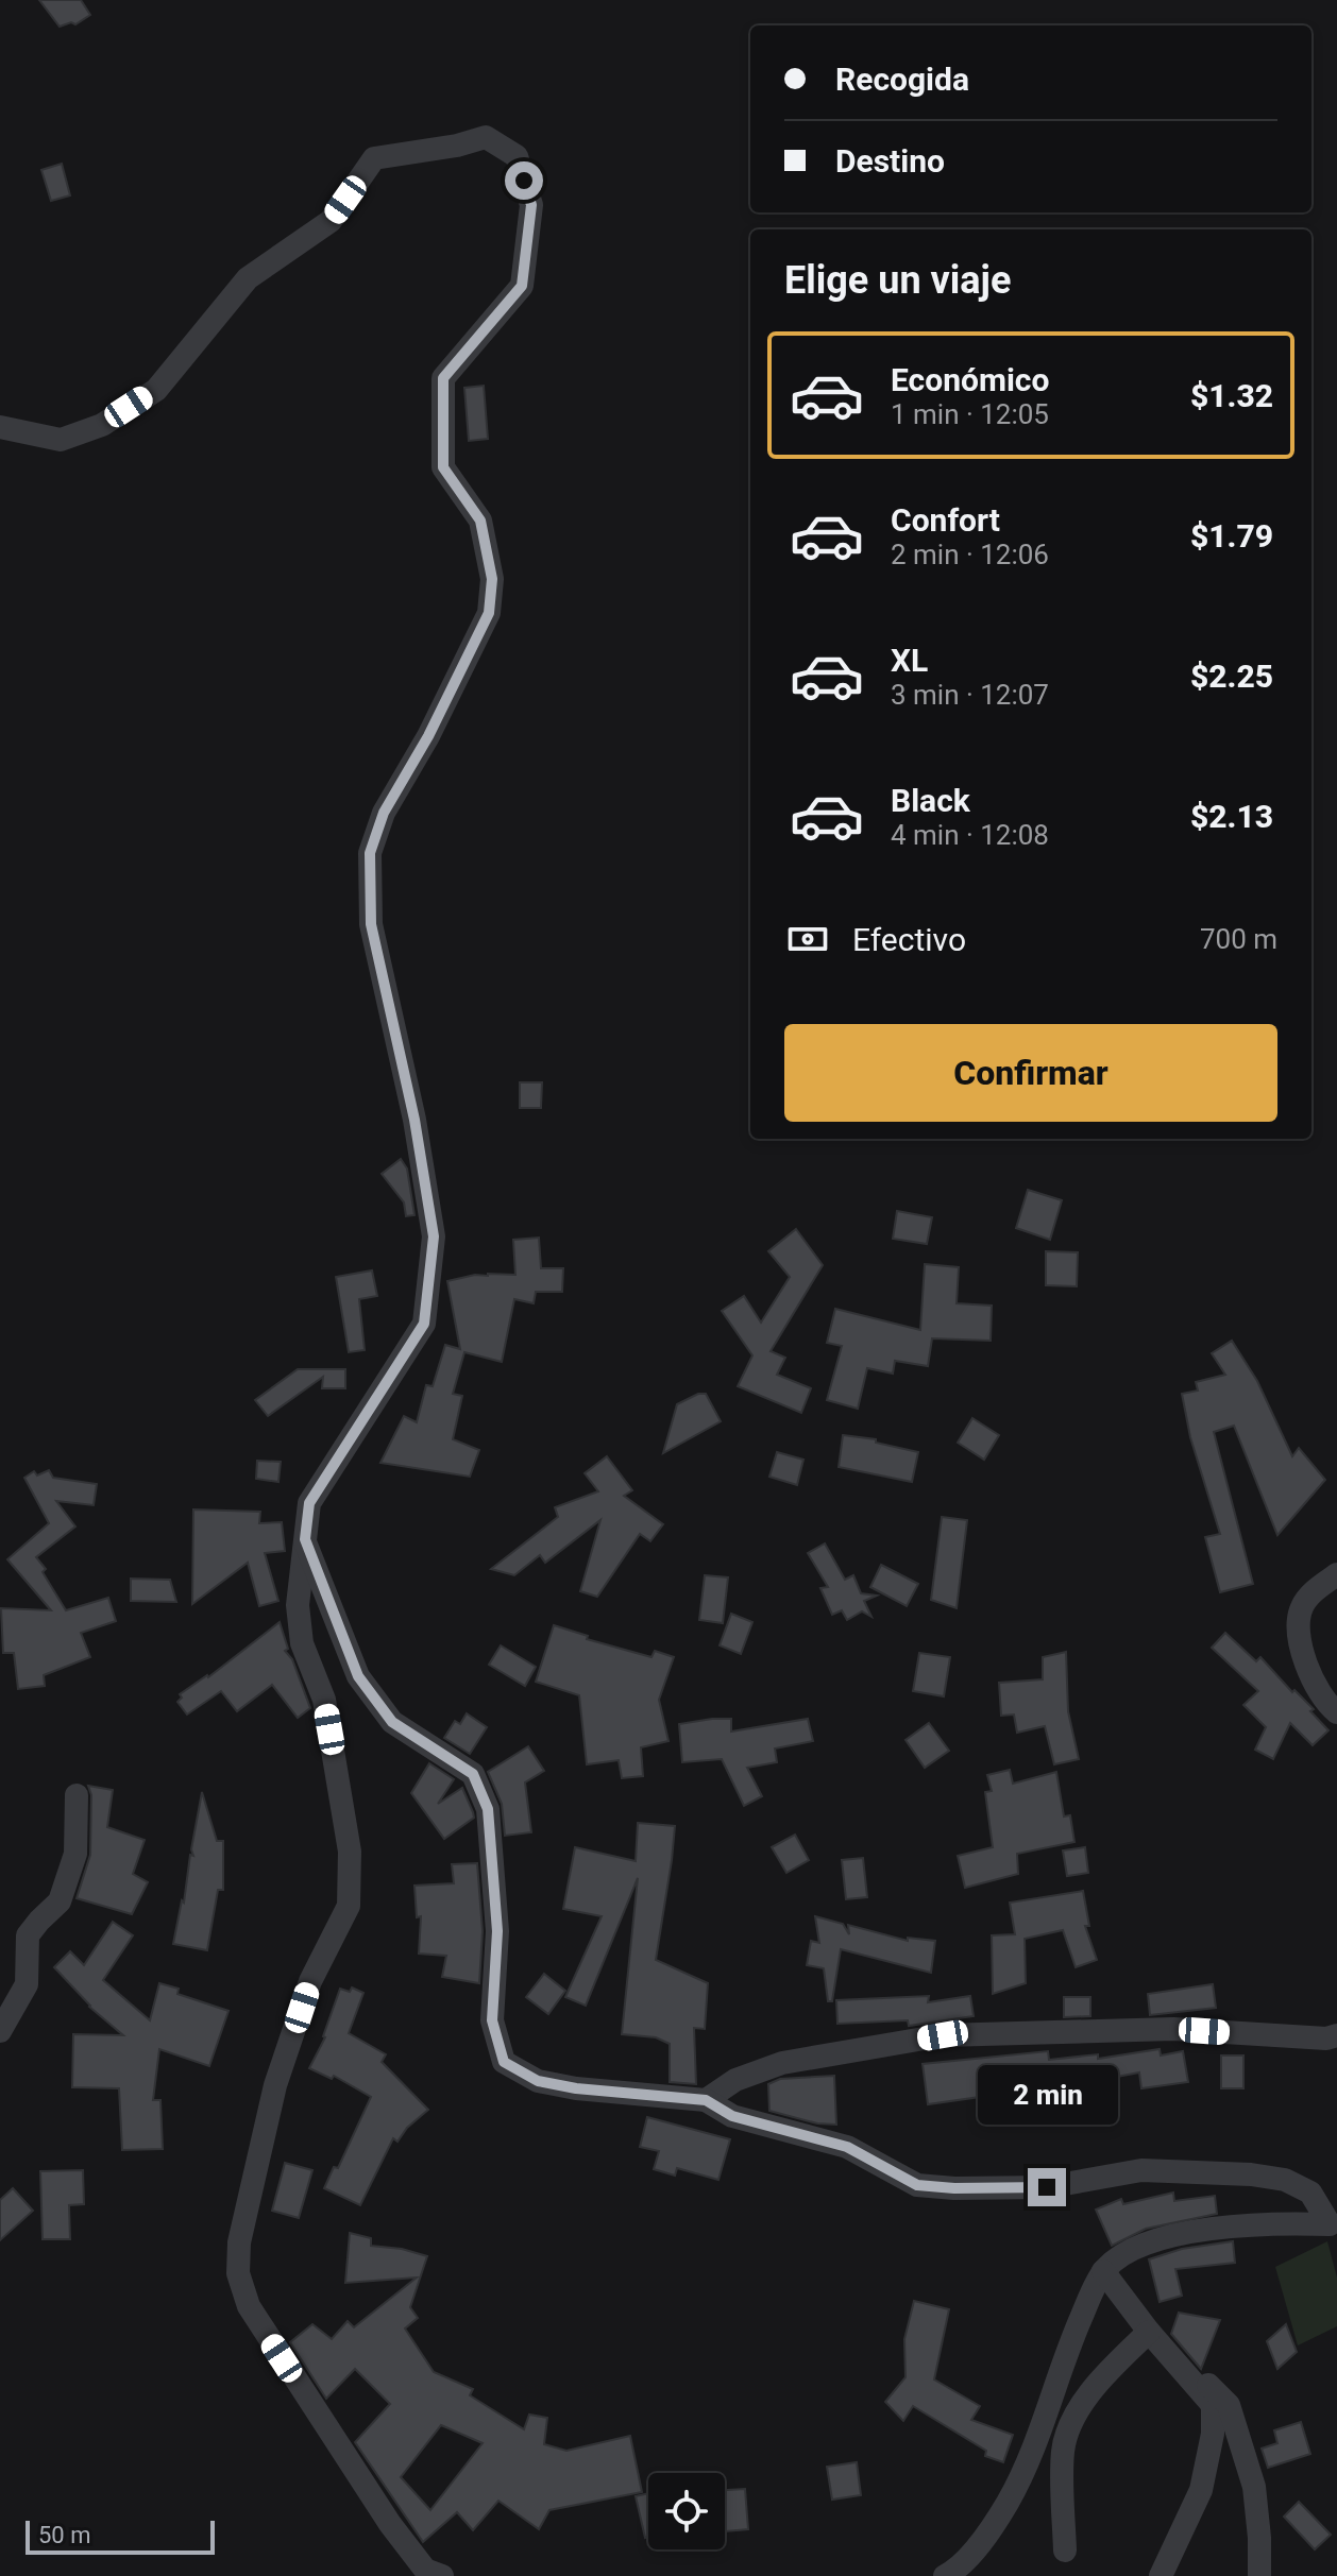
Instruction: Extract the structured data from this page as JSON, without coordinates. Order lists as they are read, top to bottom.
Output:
{
  "scale_bar": "50 m",
  "page": {
    "banner": ["Recogida", "Destino"],
    "heading": "Elige un viaje",
    "list": [
      {
        "name": "Económico",
        "note": "1 min · 12:05",
        "value": "$1.32"
      },
      {
        "name": "Confort",
        "note": "2 min · 12:06",
        "value": "$1.79"
      },
      {
        "name": "XL",
        "note": "3 min · 12:07",
        "value": "$2.25"
      },
      {
        "name": "Black",
        "note": "4 min · 12:08",
        "value": "$2.13"
      }
    ],
    "pay": ["Efectivo", "700 m"],
    "buttons": "Confirmar",
    "bubble": "2 min",
    "scale": "50 m"
  }
}
